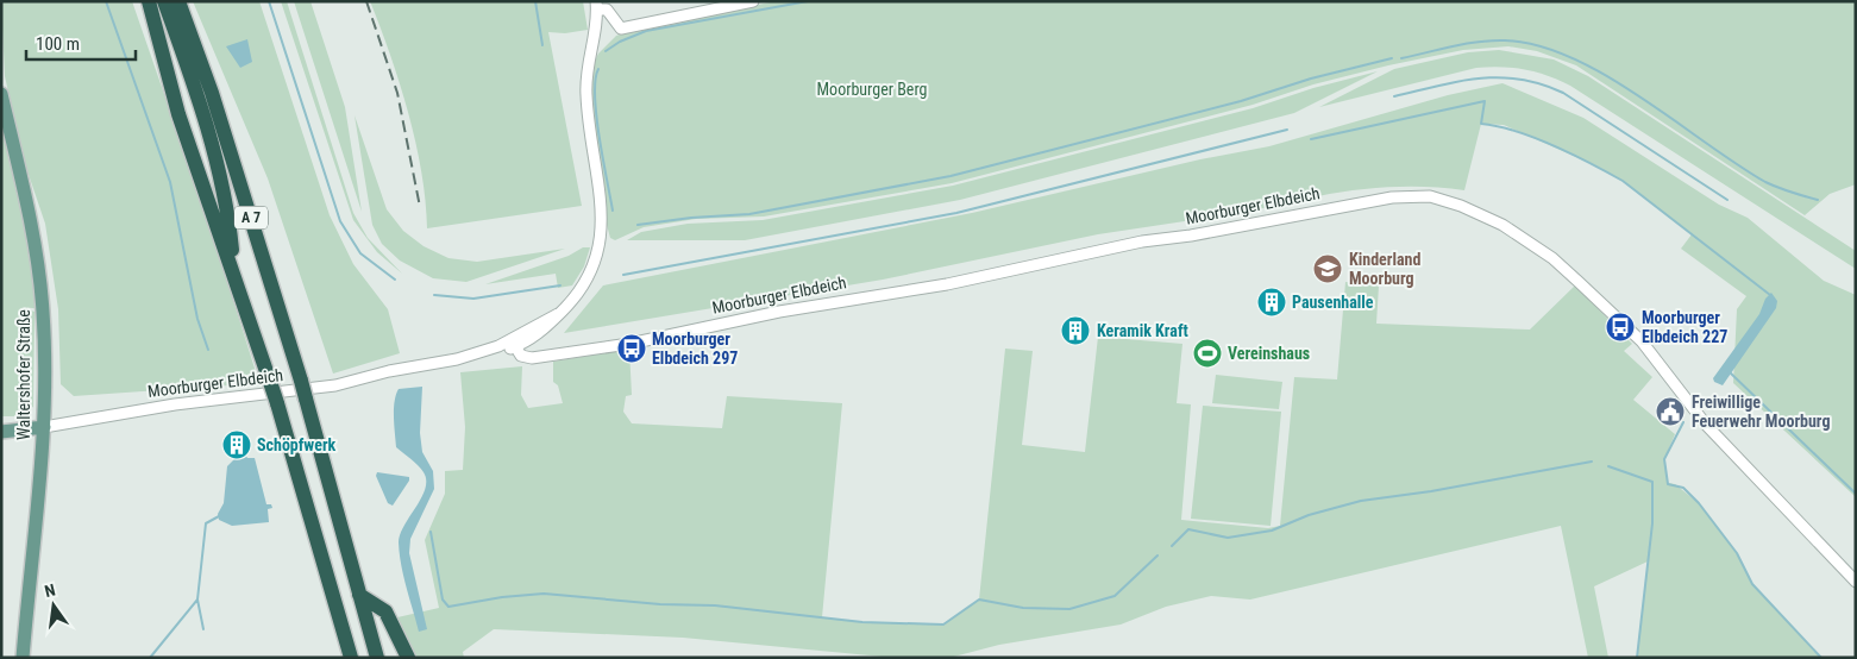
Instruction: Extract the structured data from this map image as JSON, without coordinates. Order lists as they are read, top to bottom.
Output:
{
  "streets": {
    "highway": ["A 7"],
    "main road": ["Moorburger Elbdeich", "Waltershofer Straße"]
  },
  "crossings": [
    ["Moorburger Elbdeich", "Waltershofer Straße"]
  ],
  "parks": ["Moorburger Berg"],
  "places": {
    "school or university": ["Kinderland Moorburg"],
    "building": ["Pausenhalle", "Keramik Kraft", "Schöpfwerk"],
    "bus stop": ["Moorburger Elbdeich 227", "Moorburger Elbdeich 297"],
    "sports": ["Vereinshaus"],
    "public building": ["Freiwillige Feuerwehr Moorburg"]
  },
  "scale_bar": "100 m",
  "north": "top"
}
